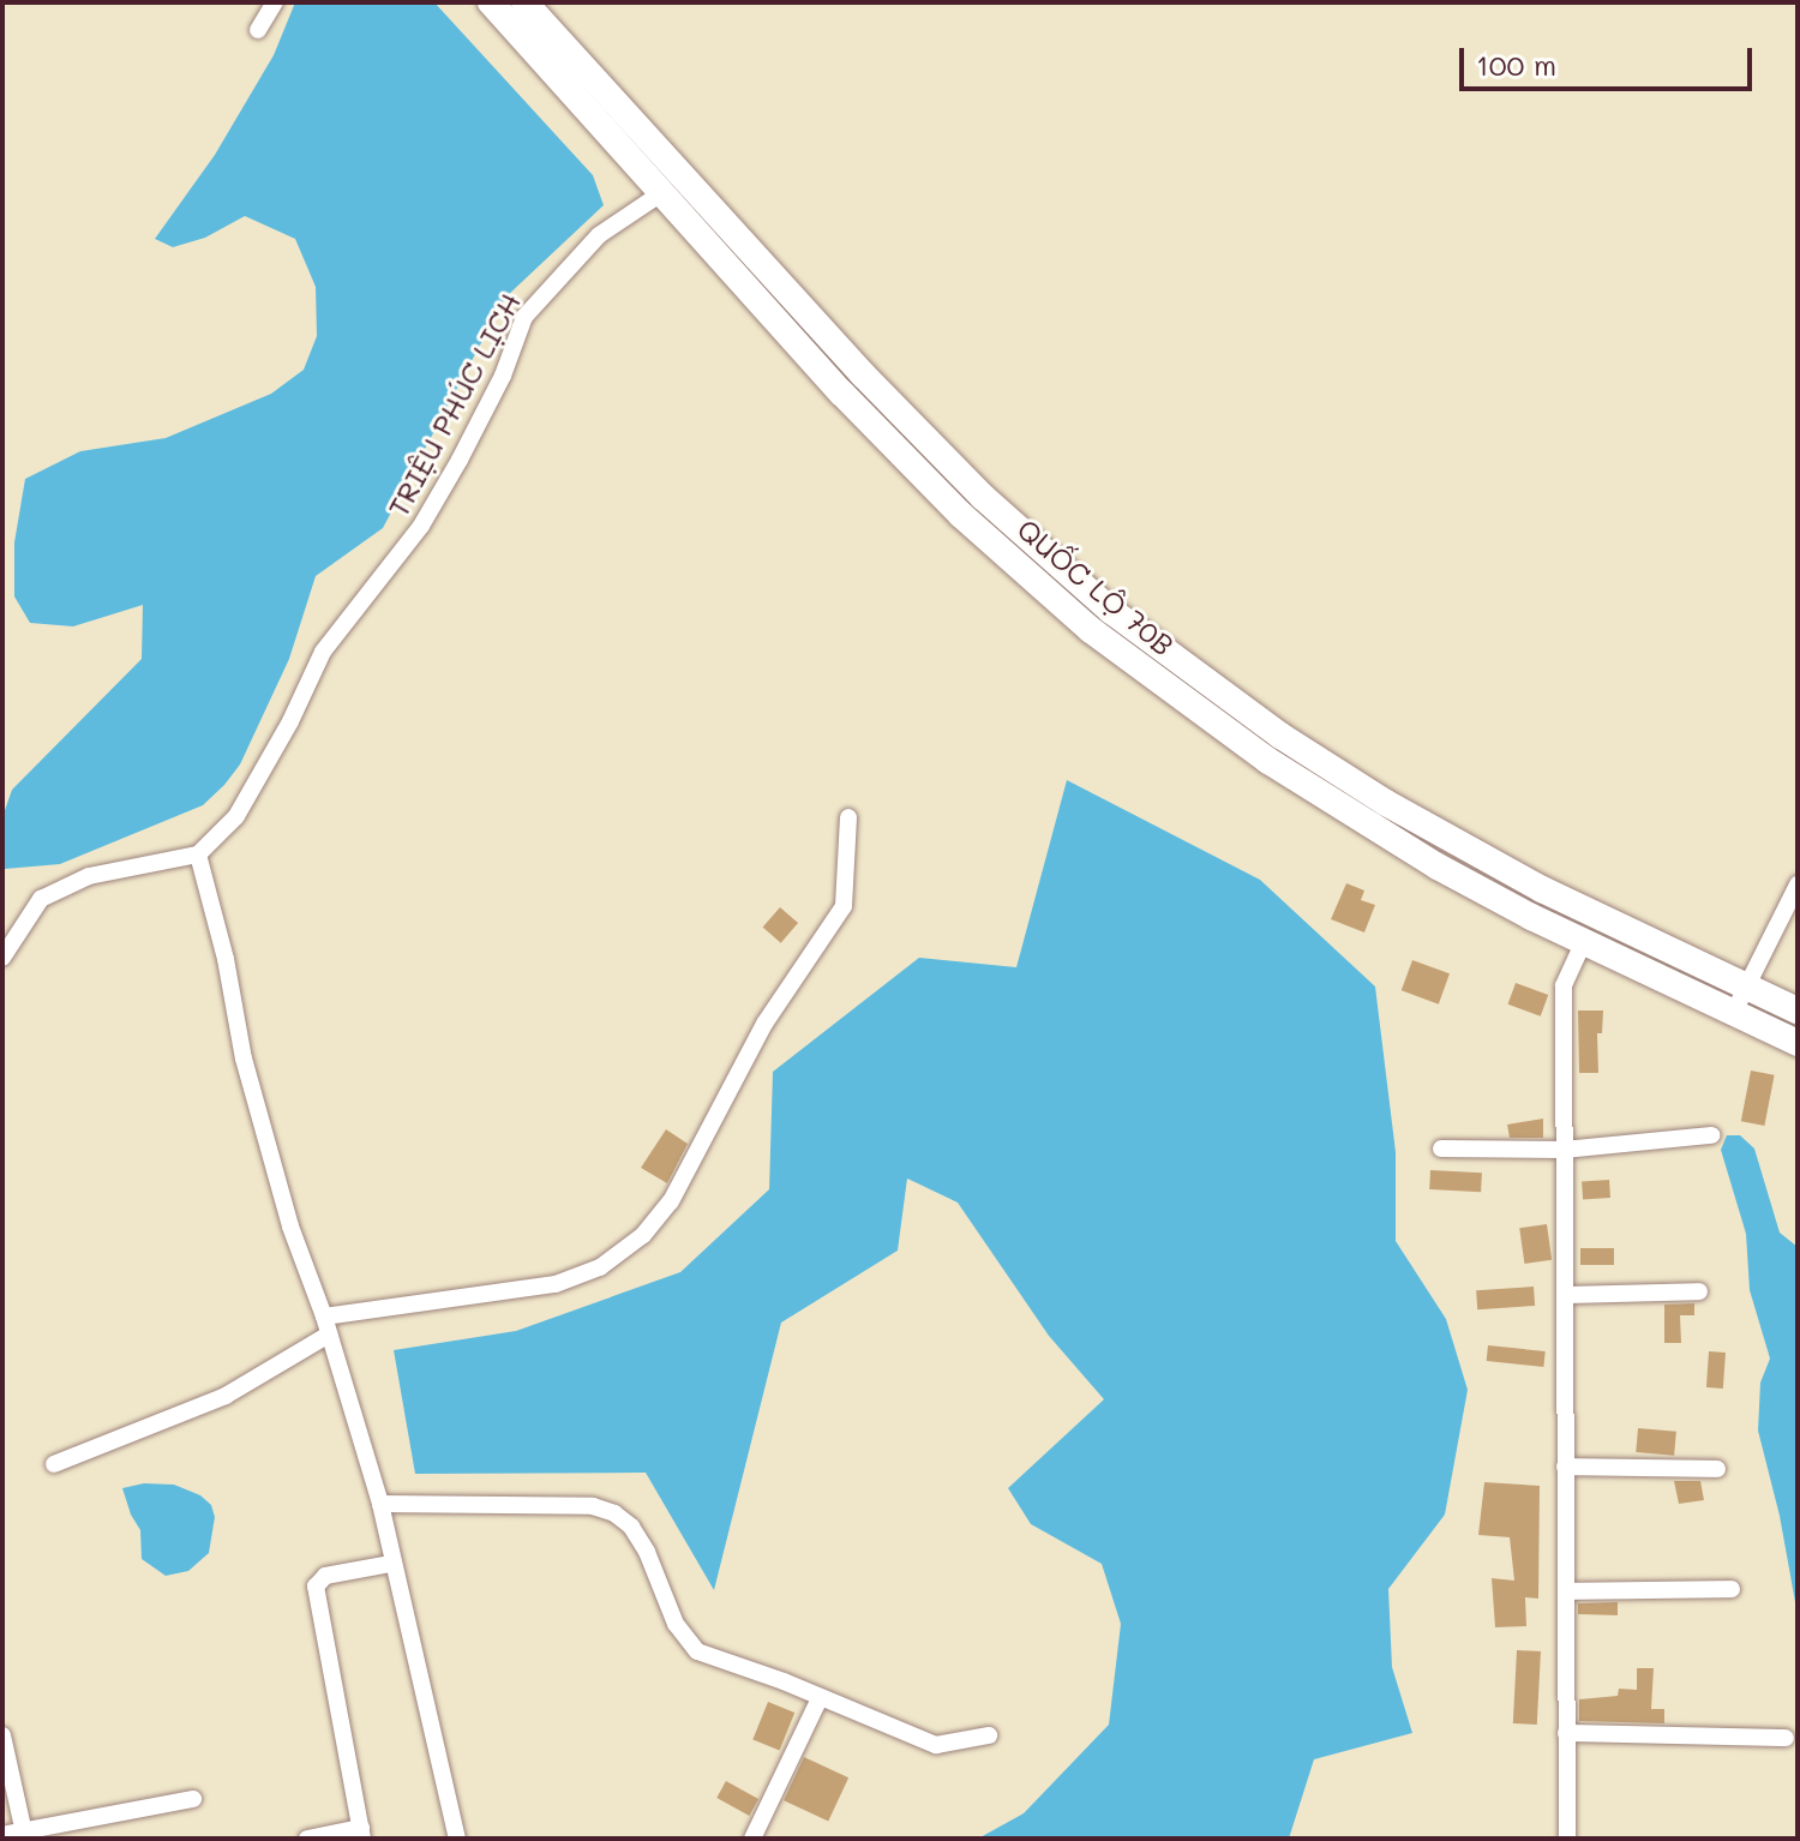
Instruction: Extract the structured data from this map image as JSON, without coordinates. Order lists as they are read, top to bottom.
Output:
{
  "streets": {
    "main road": ["QUỐC LỘ 70B"],
    "street": ["TRIỆU PHÚC LỊCH"]
  },
  "crossings": [
    ["TRIỆU PHÚC LỊCH", "QUỐC LỘ 70B"]
  ],
  "scale_bar": "100 m"
}
